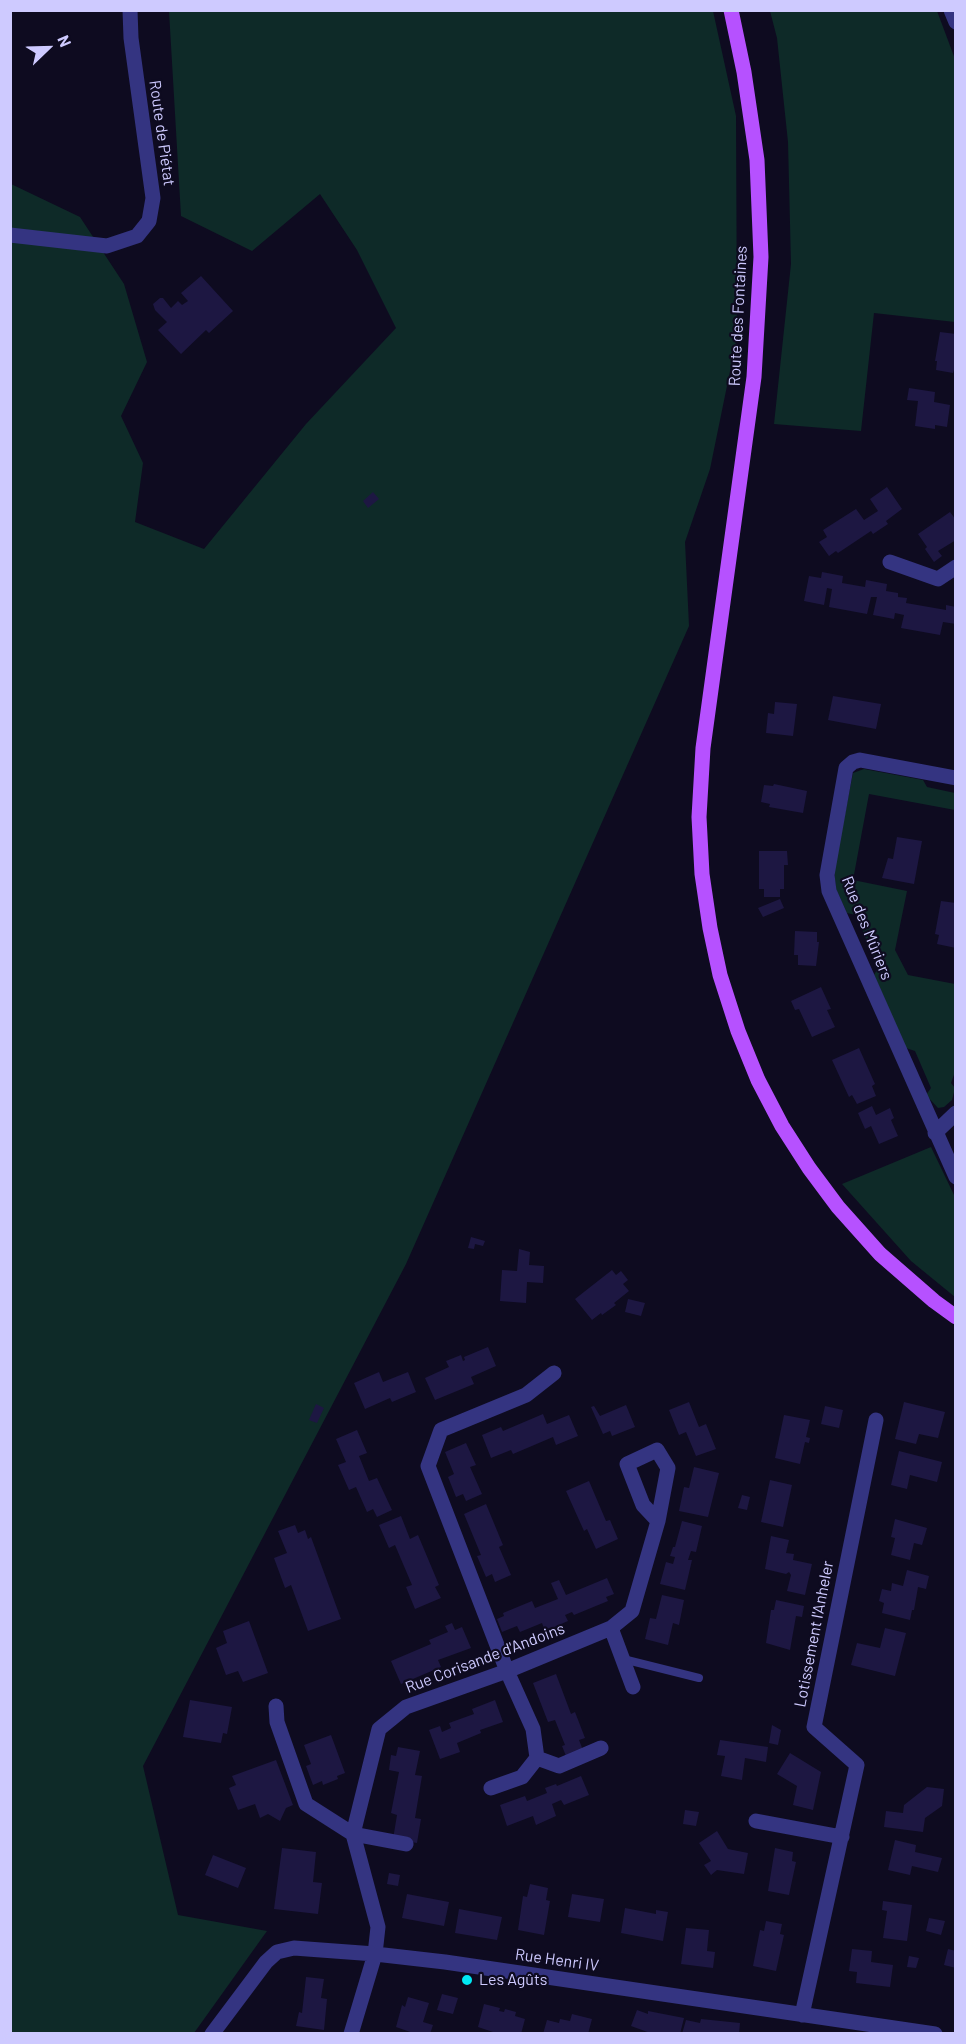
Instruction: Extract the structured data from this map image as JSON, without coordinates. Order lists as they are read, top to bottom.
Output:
{
  "streets": {
    "main road": ["Route des Fontaines"],
    "street": [
      "Route de Piétat",
      "Rue des Mûriers",
      "Lotissement l'Anheler",
      "Rue Corisande d'Andoins",
      "Rue Henri IV"
    ]
  },
  "crossings": [
    ["Lotissement l'Anheler", "Rue Henri IV"]
  ],
  "places": ["Les Agûts"],
  "north": "top right"
}
